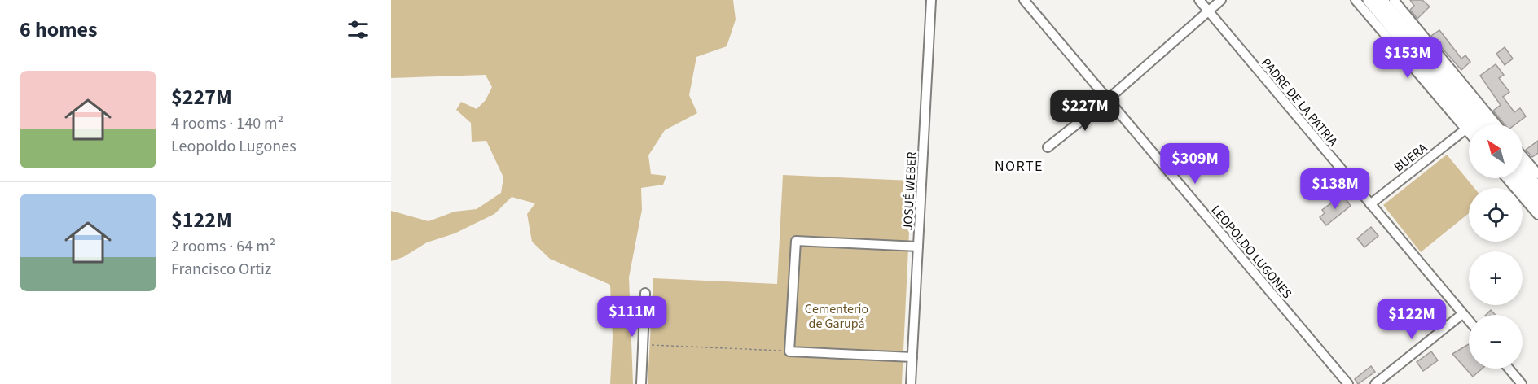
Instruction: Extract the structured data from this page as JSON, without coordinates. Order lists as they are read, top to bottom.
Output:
{
  "streets": {
    "street": [
      "PADRE DE LA PATRIA",
      "BUERA",
      "JOSUÉ WEBER",
      "LEOPOLDO LUGONES"
    ]
  },
  "crossings": [
    ["PADRE DE LA PATRIA", "BUERA"]
  ],
  "districts": ["NORTE"],
  "parks": ["Cementerio de Garupá"],
  "north": "top left",
  "page": {
    "heading": "6 homes",
    "price": [
      "$153M",
      "$227M",
      "$309M",
      "$138M",
      "$111M",
      "$122M"
    ],
    "list": [
      {
        "name": "$227M",
        "note": "4 rooms · 140 m² · Leopoldo Lugones"
      },
      {
        "name": "$122M",
        "note": "2 rooms · 64 m² · Francisco Ortiz"
      }
    ],
    "map_buttons": ["+", "−"]
  }
}
